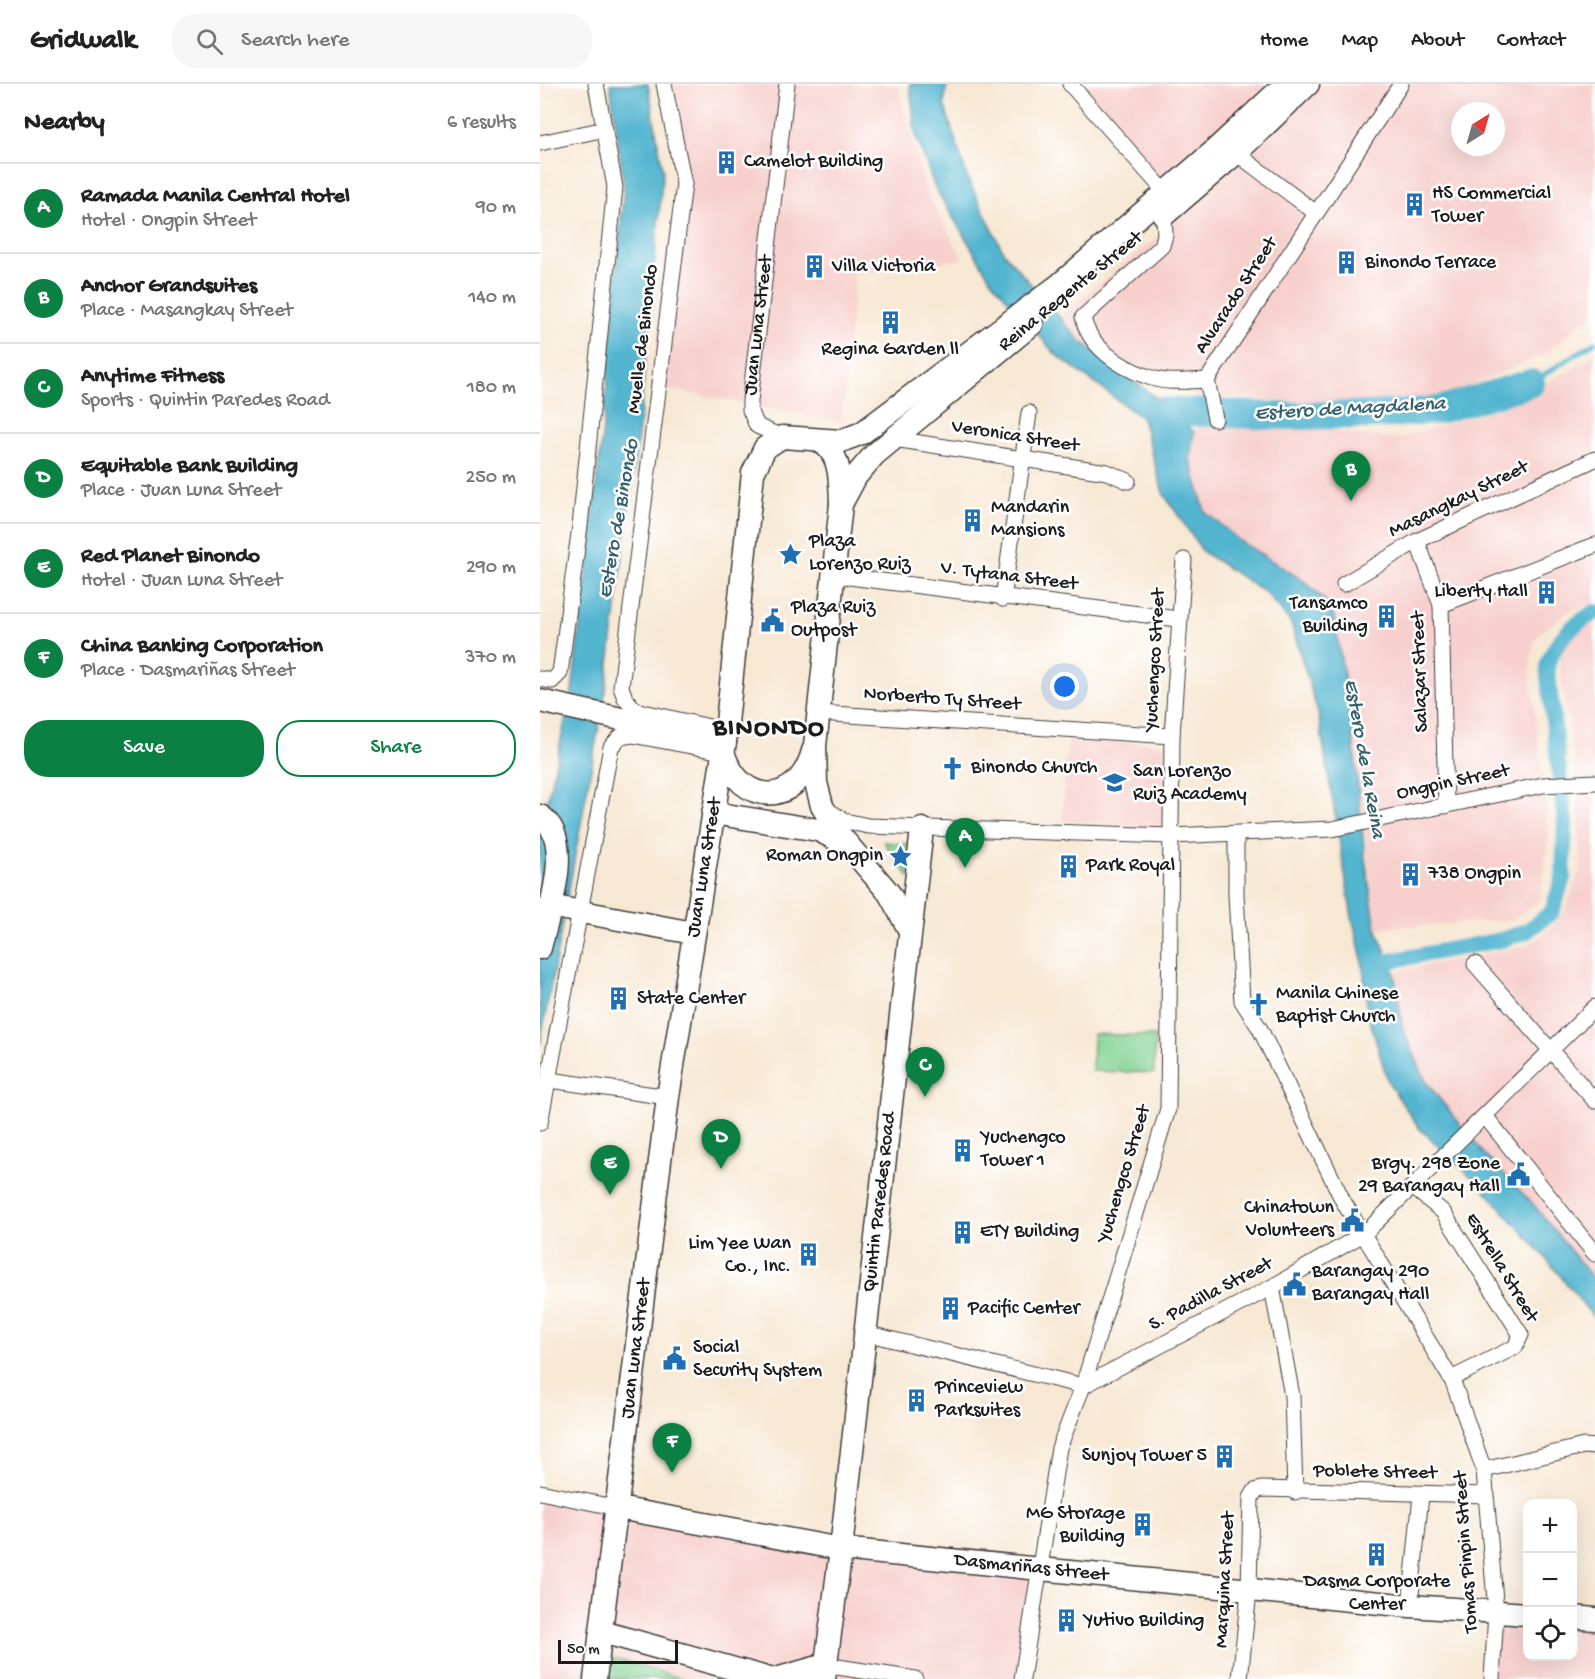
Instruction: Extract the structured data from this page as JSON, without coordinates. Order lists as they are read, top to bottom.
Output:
{
  "streets": {
    "main road": [
      "Reina Regente Street",
      "Juan Luna Street",
      "Quintin Paredes Road",
      "Dasmariñas Street"
    ],
    "street": [
      "Alvarado Street",
      "Muelle de Binondo",
      "Veronica Street",
      "Masangkay Street",
      "V. Tytana Street",
      "Yuchengco Street",
      "Salazar Street",
      "Norberto Ty Street",
      "Ongpin Street",
      "Estrella Street",
      "S. Padilla Street",
      "Poblete Street",
      "Tomas Pinpin Street",
      "Marquina Street"
    ]
  },
  "crossings": [
    ["Reina Regente Street", "Alvarado Street"],
    ["Reina Regente Street", "Veronica Street"],
    ["Juan Luna Street", "Muelle de Binondo"],
    ["Juan Luna Street", "Dasmariñas Street"],
    ["Masangkay Street", "Salazar Street"],
    ["V. Tytana Street", "Yuchengco Street"],
    ["Yuchengco Street", "Norberto Ty Street"],
    ["Yuchengco Street", "Ongpin Street"],
    ["Yuchengco Street", "S. Padilla Street"],
    ["Yuchengco Street", "Dasmariñas Street"],
    ["Salazar Street", "Ongpin Street"],
    ["Ongpin Street", "Quintin Paredes Road"],
    ["Ongpin Street", "Tomas Pinpin Street"],
    ["Quintin Paredes Road", "Dasmariñas Street"],
    ["Estrella Street", "S. Padilla Street"],
    ["Estrella Street", "Tomas Pinpin Street"],
    ["S. Padilla Street", "Tomas Pinpin Street"],
    ["Poblete Street", "Tomas Pinpin Street"],
    ["Poblete Street", "Marquina Street"],
    ["Tomas Pinpin Street", "Dasmariñas Street"],
    ["Dasmariñas Street", "Marquina Street"]
  ],
  "districts": ["BINONDO"],
  "water": ["Estero de Magdalena", "Estero de Binondo", "Estero de la Reina"],
  "places": {
    "building": [
      "Camelot Building",
      "HS Commercial Tower",
      "Binondo Terrace",
      "Villa Victoria",
      "Regina Garden ll",
      "Mandarin Mansions",
      "Liberty Hall",
      "Tansamco Building",
      "Park Royal",
      "738 Ongpin",
      "State Center",
      "Yuchengco Tower 1",
      "ETY Building",
      "Lim Yee Wan Co., Inc.",
      "Pacific Center",
      "Princeview Parksuites",
      "Sunjoy Tower 5",
      "MG Storage Building",
      "Dasma Corporate Center",
      "Yutivo Building"
    ],
    "place": ["Plaza Lorenzo Ruiz", "Roman Ongpin"],
    "public building": [
      "Plaza Ruiz Outpost",
      "Brgy. 298 Zone 29 Barangay Hall",
      "Chinatown Volunteers",
      "Barangay 290 Barangay Hall",
      "Social Security System"
    ],
    "church": ["Binondo Church", "Manila Chinese Baptist Church"],
    "school or university": ["San Lorenzo Ruiz Academy"]
  },
  "scale_bar": "50 m",
  "north": "top right",
  "page": {
    "header": "Gridwalk",
    "search": "Search here",
    "nav": [
      "Home",
      "Map",
      "About",
      "Contact"
    ],
    "heading": ["Nearby", "6 results"],
    "list": [
      {
        "mark": "A",
        "name": "Ramada Manila Central Hotel",
        "note": "Hotel · Ongpin Street",
        "value": "90 m"
      },
      {
        "mark": "B",
        "name": "Anchor Grandsuites",
        "note": "Place · Masangkay Street",
        "value": "140 m"
      },
      {
        "mark": "C",
        "name": "Anytime Fitness",
        "note": "Sports · Quintin Paredes Road",
        "value": "180 m"
      },
      {
        "mark": "D",
        "name": "Equitable Bank Building",
        "note": "Place · Juan Luna Street",
        "value": "250 m"
      },
      {
        "mark": "E",
        "name": "Red Planet Binondo",
        "note": "Hotel · Juan Luna Street",
        "value": "290 m"
      },
      {
        "mark": "F",
        "name": "China Banking Corporation",
        "note": "Place · Dasmariñas Street",
        "value": "370 m"
      }
    ],
    "pins": [
      "B",
      "A",
      "C",
      "D",
      "E",
      "F"
    ],
    "buttons": ["Save", "Share"],
    "map_buttons": ["+", "−"],
    "scale": "50 m"
  }
}
